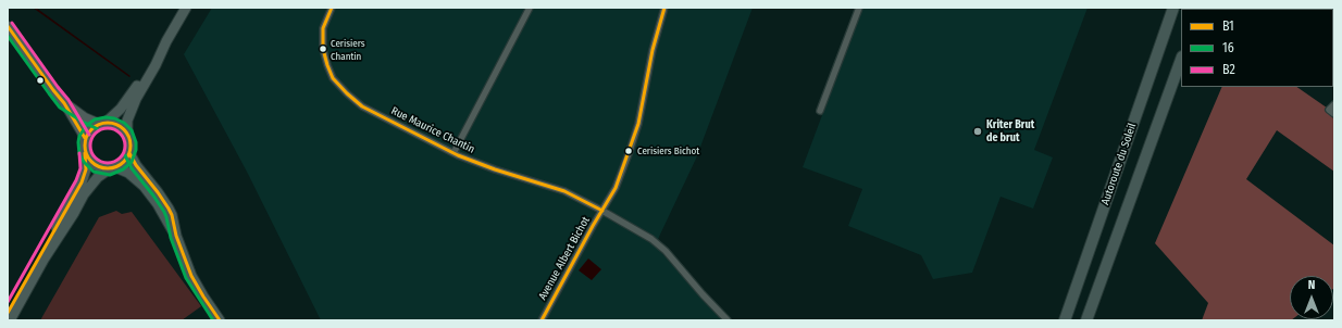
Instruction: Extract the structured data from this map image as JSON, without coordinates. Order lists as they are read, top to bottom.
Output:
{
  "streets": {
    "highway": ["Autoroute du Soleil"],
    "street": ["Rue Maurice Chantin", "Avenue Albert Bichot"]
  },
  "crossings": [
    ["Rue Maurice Chantin", "Avenue Albert Bichot"]
  ],
  "places": ["Cerisiers Chantin", "Kriter Brut de brut", "Cerisiers Bichot"],
  "lines": ["transit line B1", "transit line B2", "transit line 16"],
  "legend": ["B1", "16", "B2"],
  "north": "top"
}
